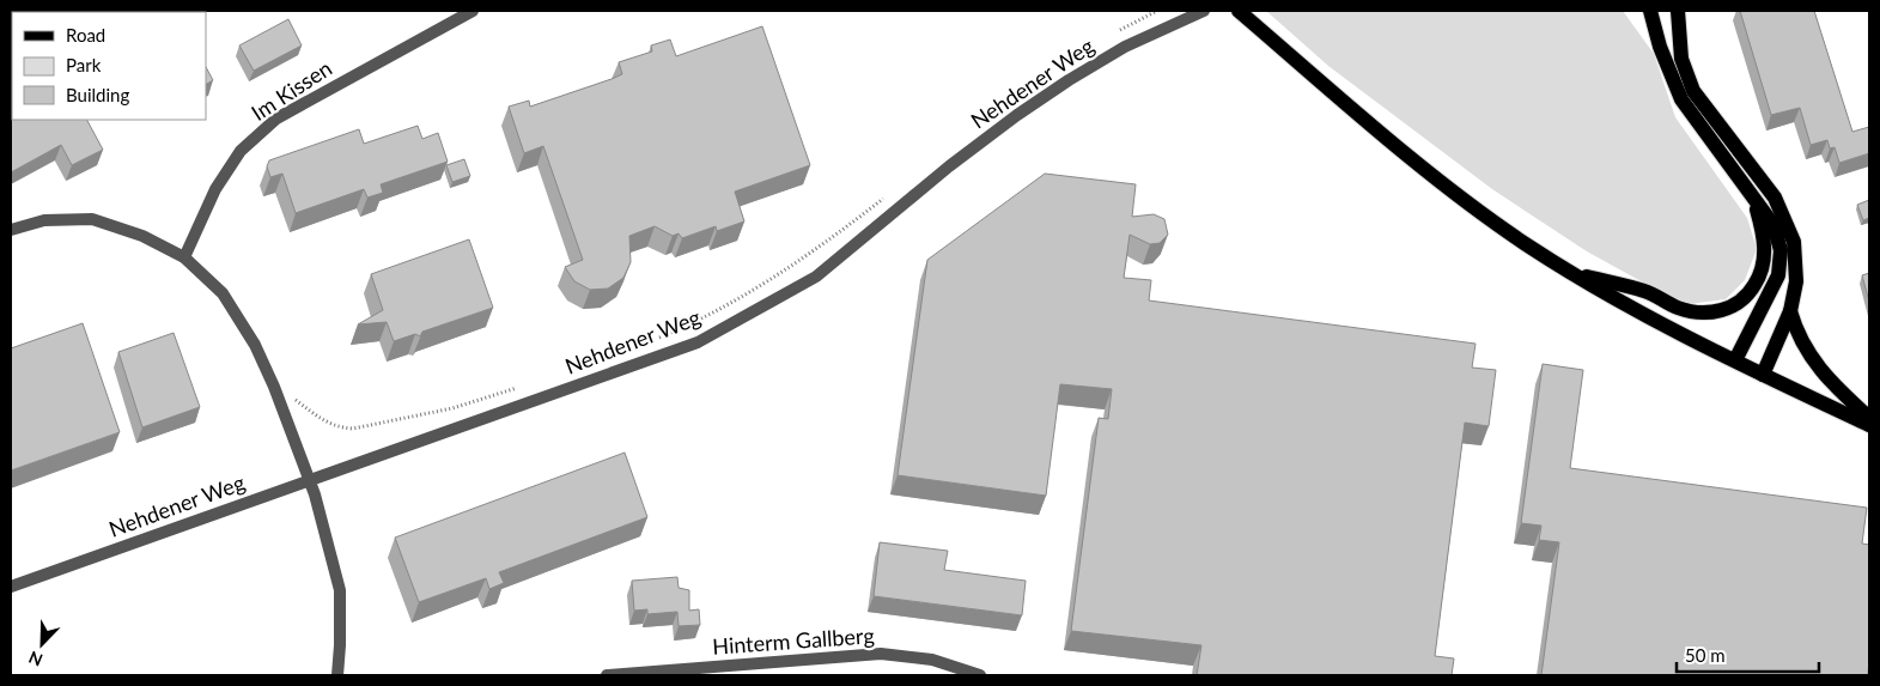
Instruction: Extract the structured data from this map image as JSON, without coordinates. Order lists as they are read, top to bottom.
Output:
{
  "streets": {
    "street": ["Nehdener Weg", "Im Kissen", "Hinterm Gallberg"]
  },
  "legend": ["Road", "Park", "Building"],
  "scale_bar": "50 m",
  "north": "bottom left"
}
